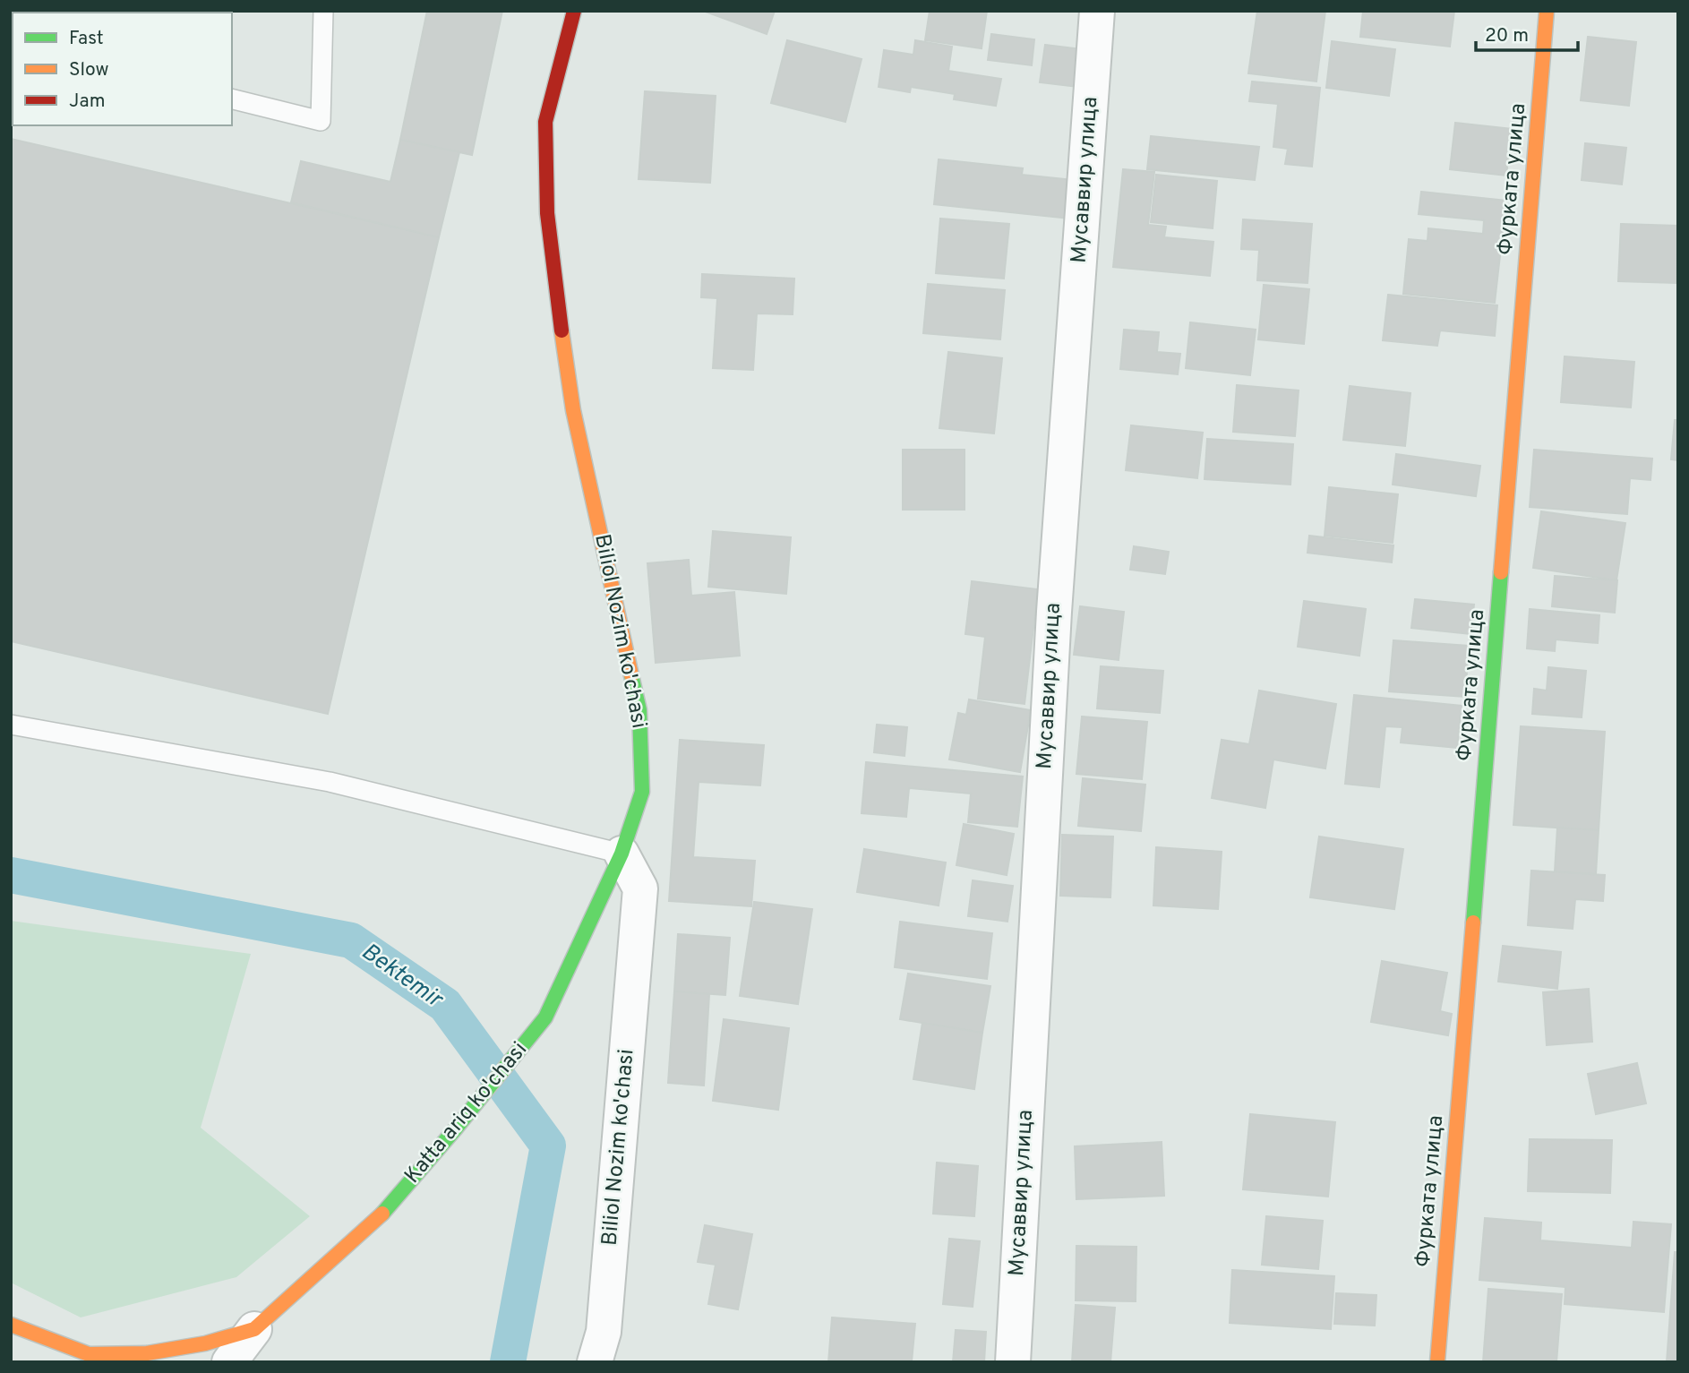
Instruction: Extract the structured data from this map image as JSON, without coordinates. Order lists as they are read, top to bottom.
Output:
{
  "streets": {
    "street": [
      "Фурката улица",
      "Мусаввир улица",
      "Biliol Nozim ko'chasi",
      "Katta ariq ko'chasi"
    ]
  },
  "crossings": [
    ["Biliol Nozim ko'chasi", "Katta ariq ko'chasi"]
  ],
  "water": ["Bektemir"],
  "legend": ["Fast", "Slow", "Jam"],
  "scale_bar": "20 m"
}
